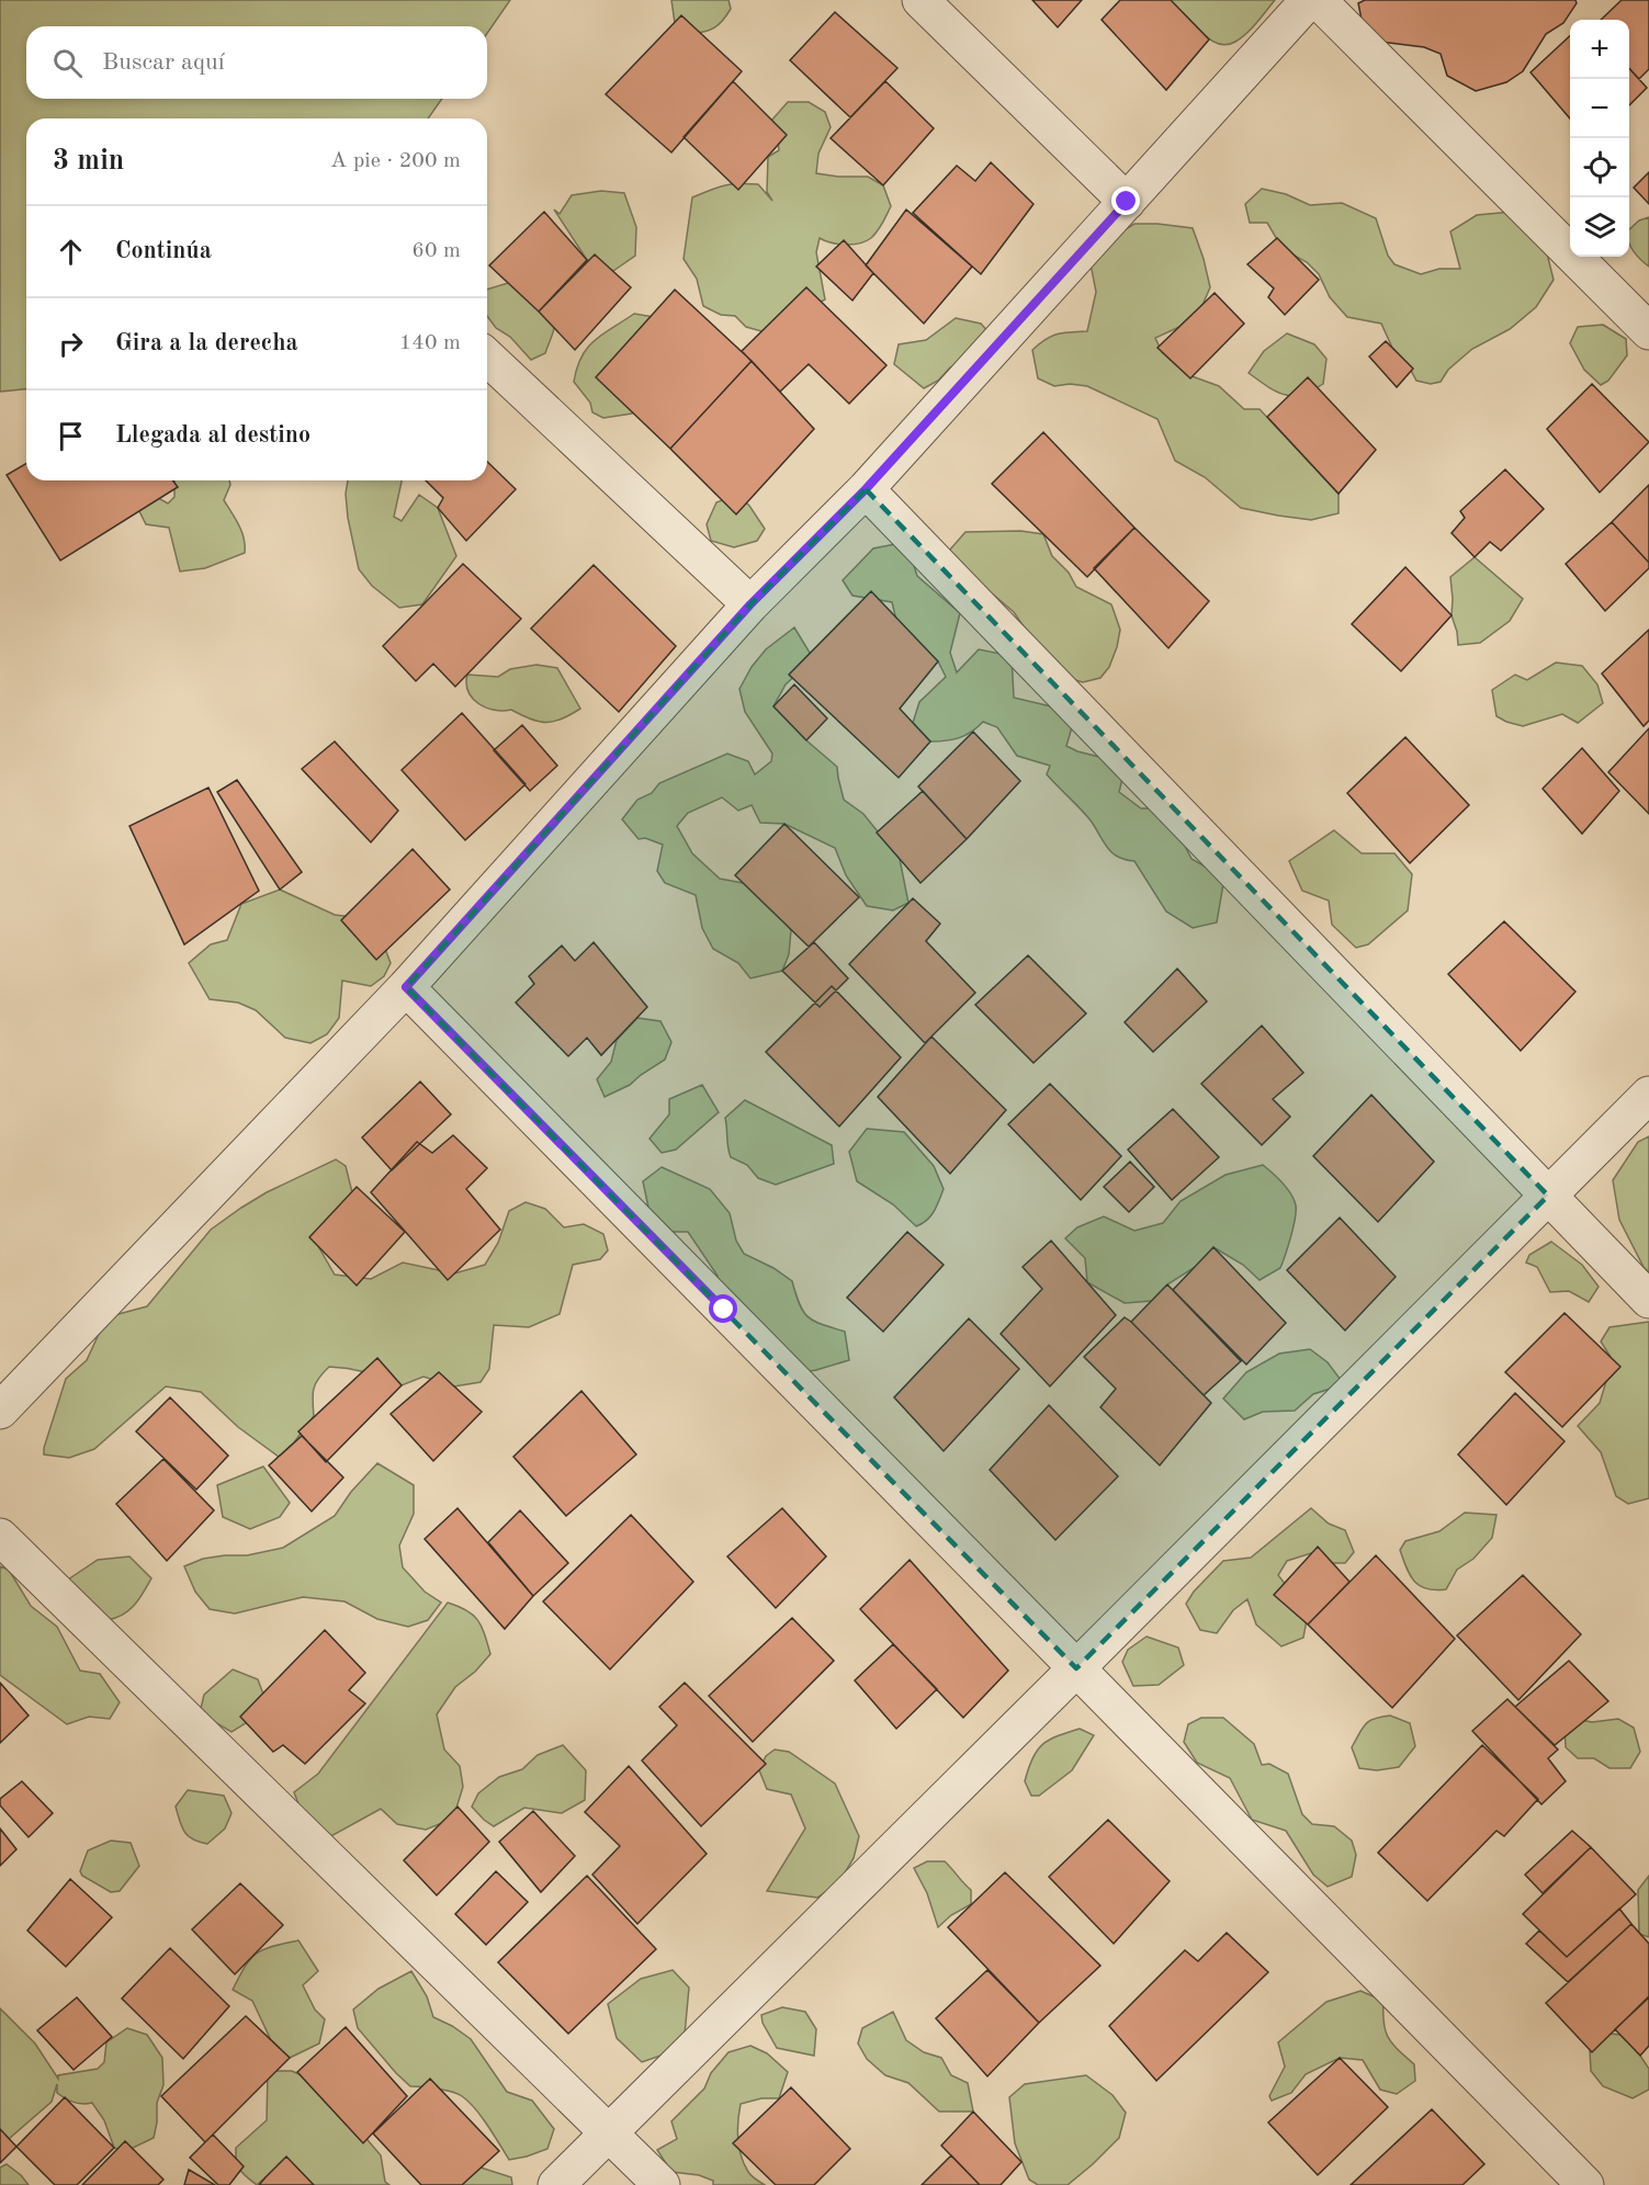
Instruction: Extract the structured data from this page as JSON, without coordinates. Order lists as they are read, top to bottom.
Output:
{
  "page": {
    "map_buttons": ["+", "−"],
    "search": "Buscar aquí",
    "heading": ["3 min", "A pie · 200 m"],
    "list": [
      ["Continúa", "60 m"],
      ["Gira a la derecha", "140 m"],
      "Llegada al destino"
    ]
  }
}
